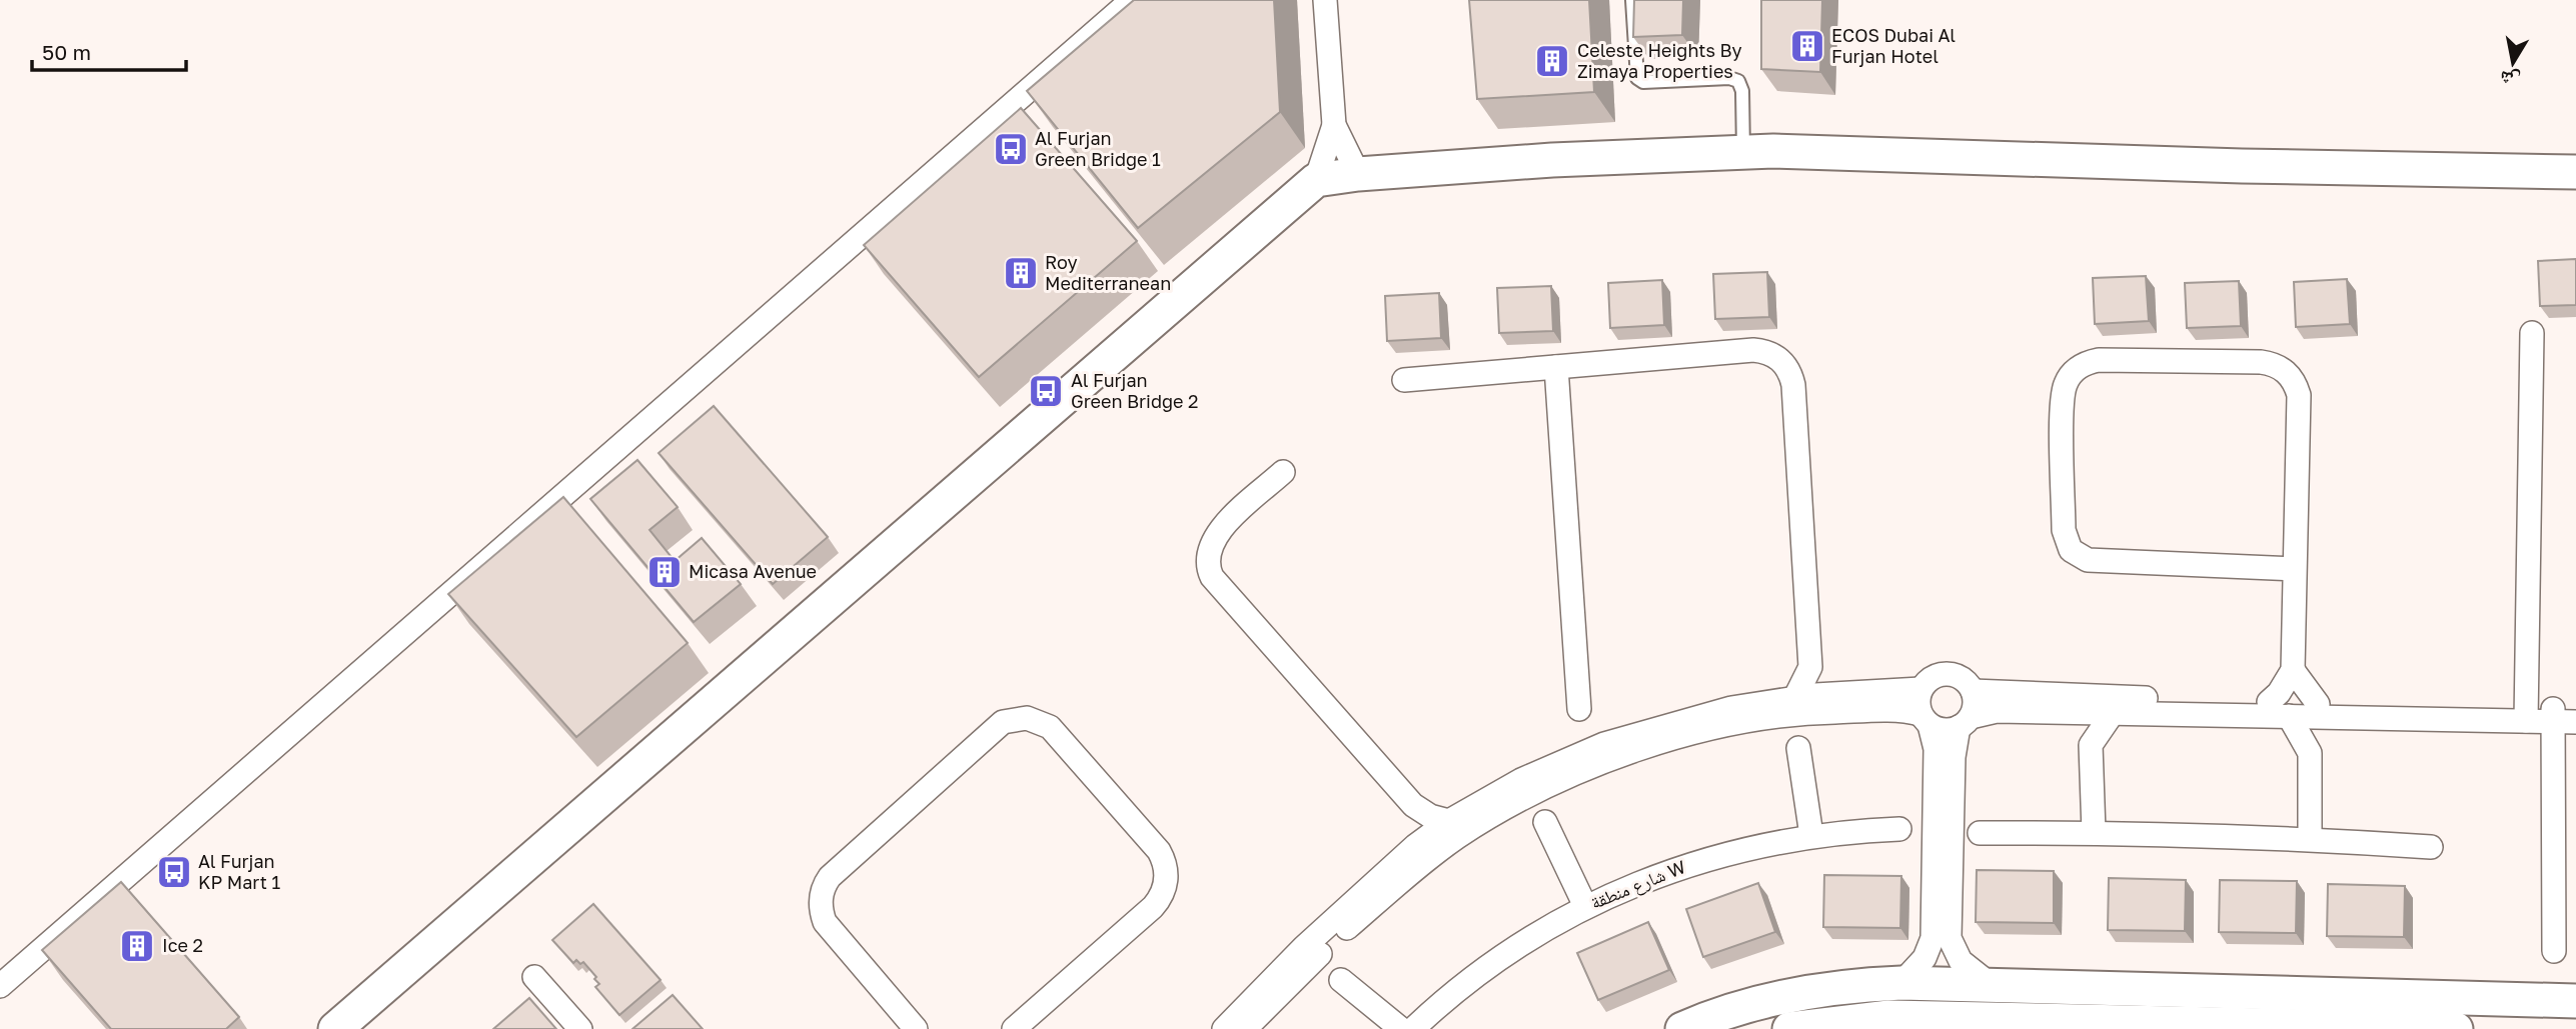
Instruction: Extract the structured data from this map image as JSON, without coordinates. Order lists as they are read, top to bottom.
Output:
{
  "streets": {
    "street": ["شارع منطقة W"]
  },
  "places": {
    "building": [
      "ECOS Dubai Al Furjan Hotel",
      "Celeste Heights By Zimaya Properties",
      "Roy Mediterranean",
      "Micasa Avenue",
      "Ice 2"
    ],
    "bus stop": ["Al Furjan Green Bridge 1", "Al Furjan Green Bridge 2", "Al Furjan KP Mart 1"]
  },
  "scale_bar": "50 m",
  "north": "bottom"
}
